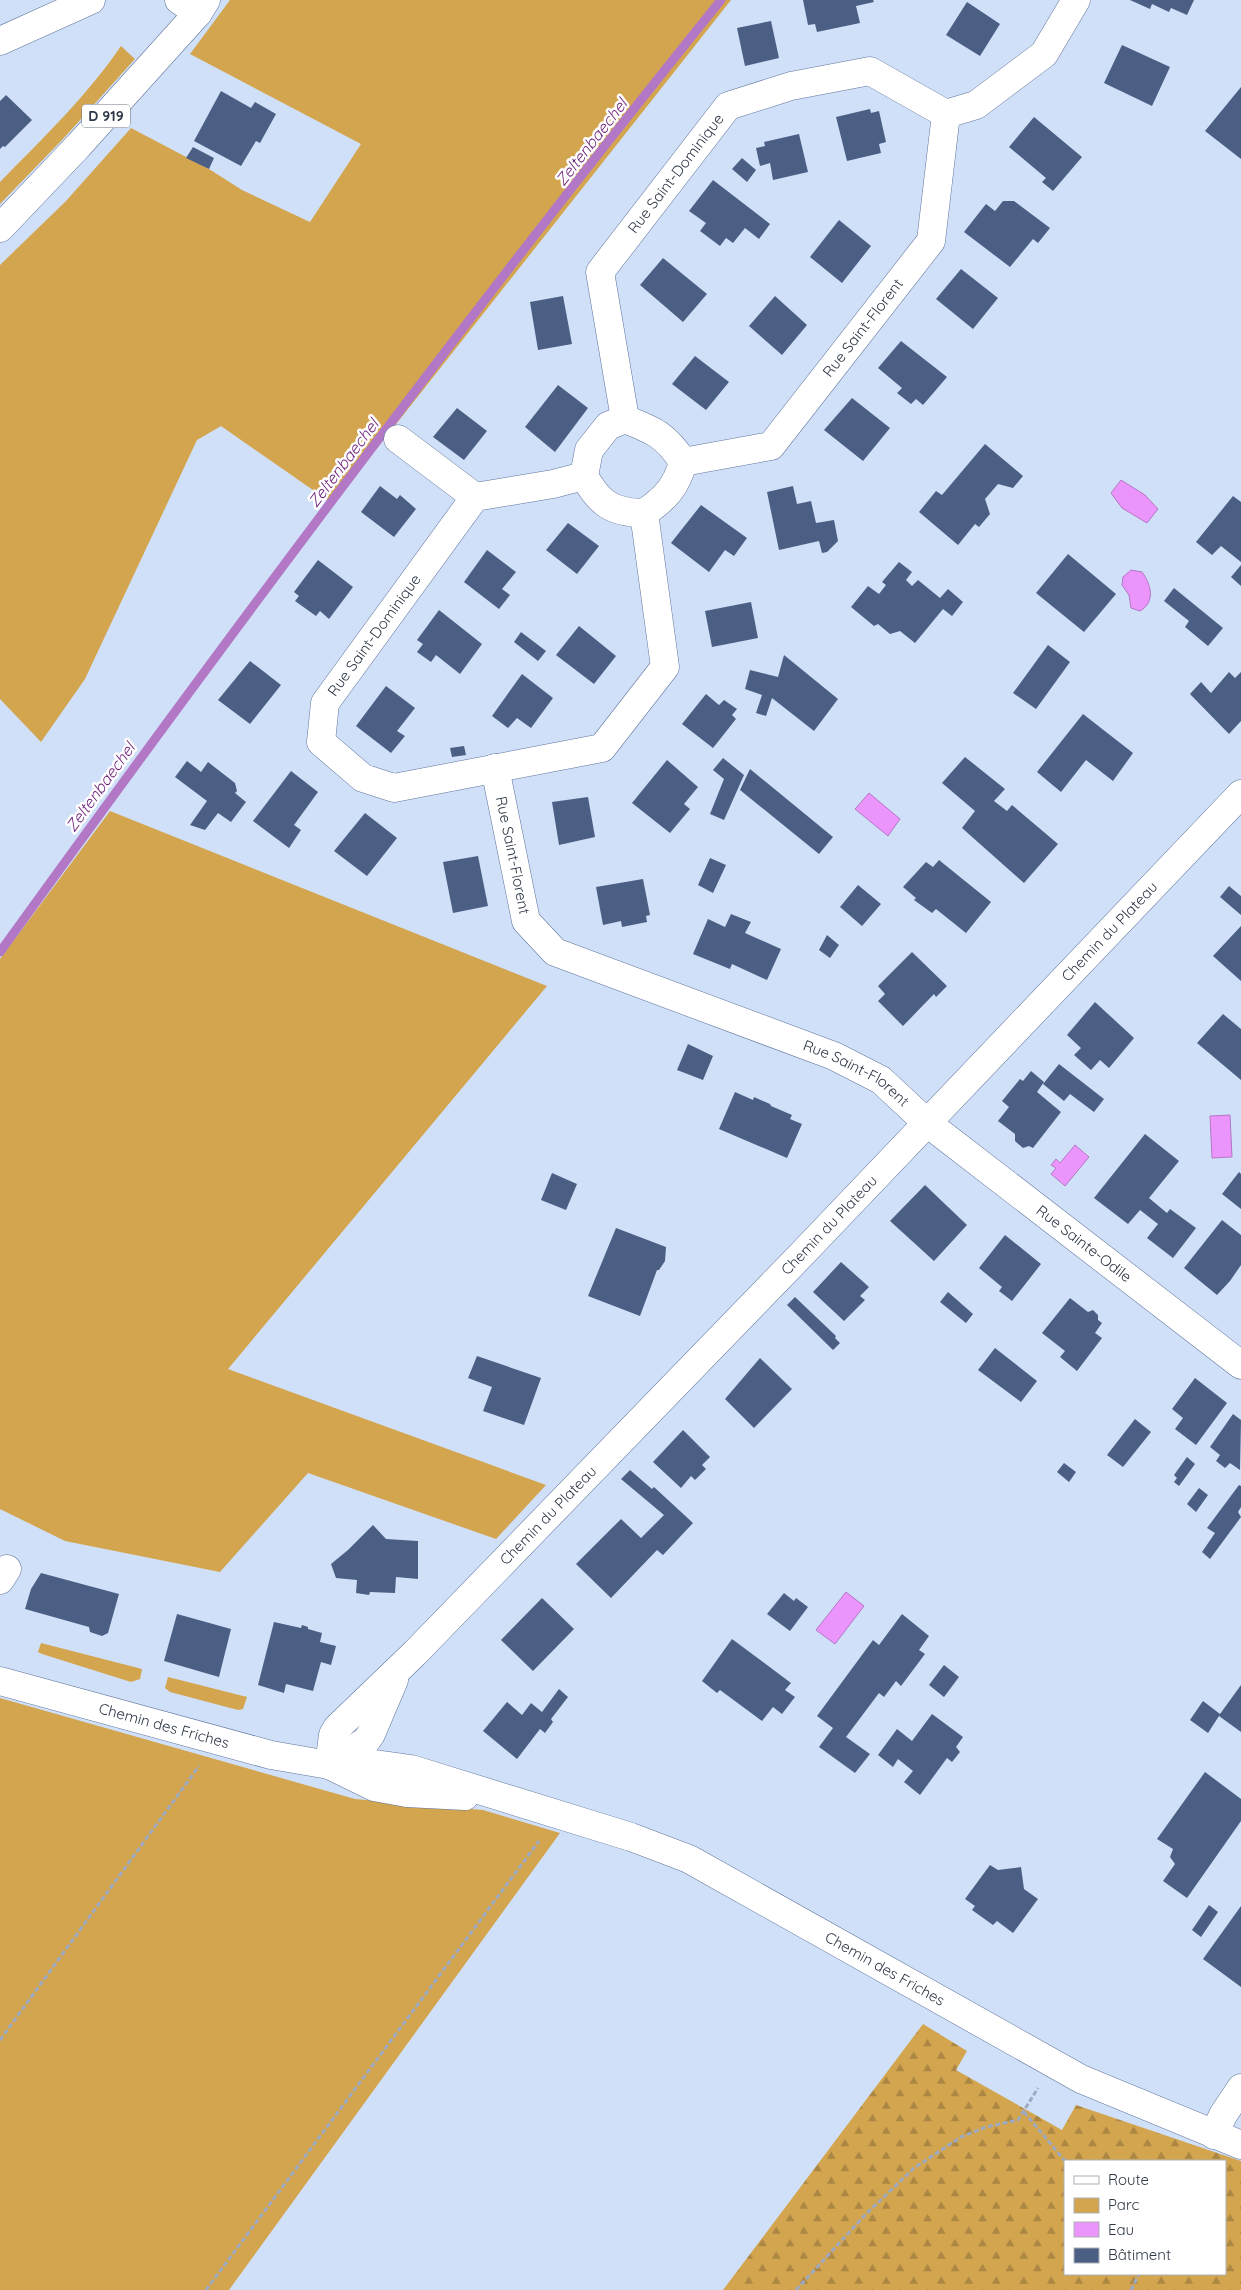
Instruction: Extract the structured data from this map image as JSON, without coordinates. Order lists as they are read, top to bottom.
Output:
{
  "streets": {
    "street": [
      "D 919",
      "Rue Saint-Dominique",
      "Rue Saint-Florent",
      "Chemin du Plateau",
      "Rue Sainte-Odile",
      "Chemin des Friches"
    ]
  },
  "crossings": [
    ["Rue Saint-Dominique", "Rue Saint-Florent"],
    ["Rue Saint-Florent", "Chemin du Plateau"],
    ["Rue Saint-Florent", "Rue Sainte-Odile"],
    ["Chemin du Plateau", "Rue Sainte-Odile"],
    ["Chemin du Plateau", "Chemin des Friches"]
  ],
  "water": ["Zeltenbaechel"],
  "legend": [
    "Route",
    "Parc",
    "Eau",
    "Bâtiment"
  ]
}
